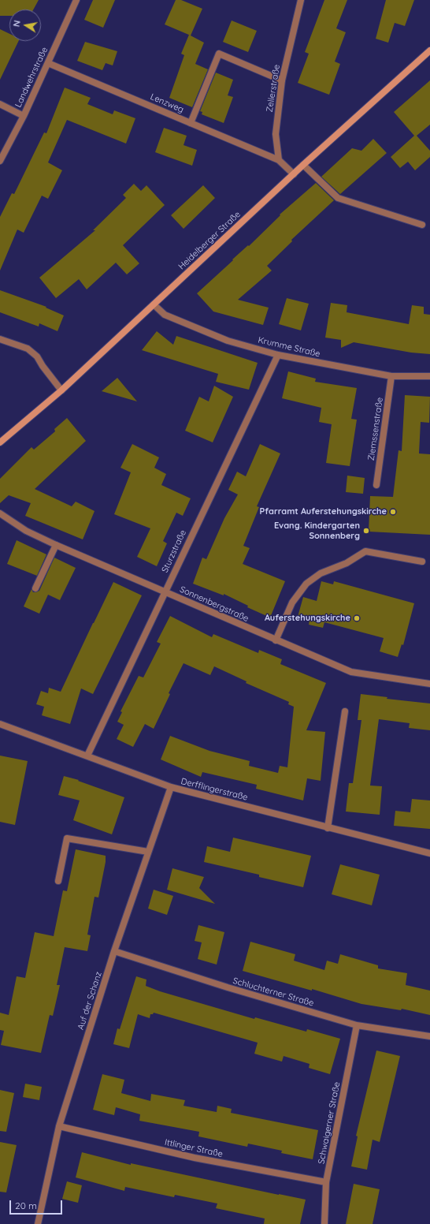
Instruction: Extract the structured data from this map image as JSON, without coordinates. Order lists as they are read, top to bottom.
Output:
{
  "streets": {
    "main road": ["Heidelberger Straße"],
    "street": [
      "Landwehrstraße",
      "Zellerstraße",
      "Lenzweg",
      "Krumme Straße",
      "Ziemssenstraße",
      "Sturzstraße",
      "Sonnenbergstraße",
      "Derfflingerstraße",
      "Schluchterner Straße",
      "Auf der Schanz",
      "Schwaigerner Straße",
      "Ittlinger Straße"
    ]
  },
  "crossings": [
    ["Landwehrstraße", "Lenzweg"],
    ["Zellerstraße", "Lenzweg"],
    ["Heidelberger Straße", "Krumme Straße"],
    ["Krumme Straße", "Ziemssenstraße"],
    ["Krumme Straße", "Sturzstraße"],
    ["Sturzstraße", "Sonnenbergstraße"],
    ["Sturzstraße", "Derfflingerstraße"],
    ["Derfflingerstraße", "Auf der Schanz"],
    ["Schluchterner Straße", "Auf der Schanz"],
    ["Schluchterner Straße", "Schwaigerner Straße"],
    ["Auf der Schanz", "Ittlinger Straße"],
    ["Schwaigerner Straße", "Ittlinger Straße"]
  ],
  "places": ["Pfarramt Auferstehungskirche", "Evang. Kindergarten Sonnenberg", "Auferstehungskirche"],
  "scale_bar": "20 m",
  "north": "left"
}
